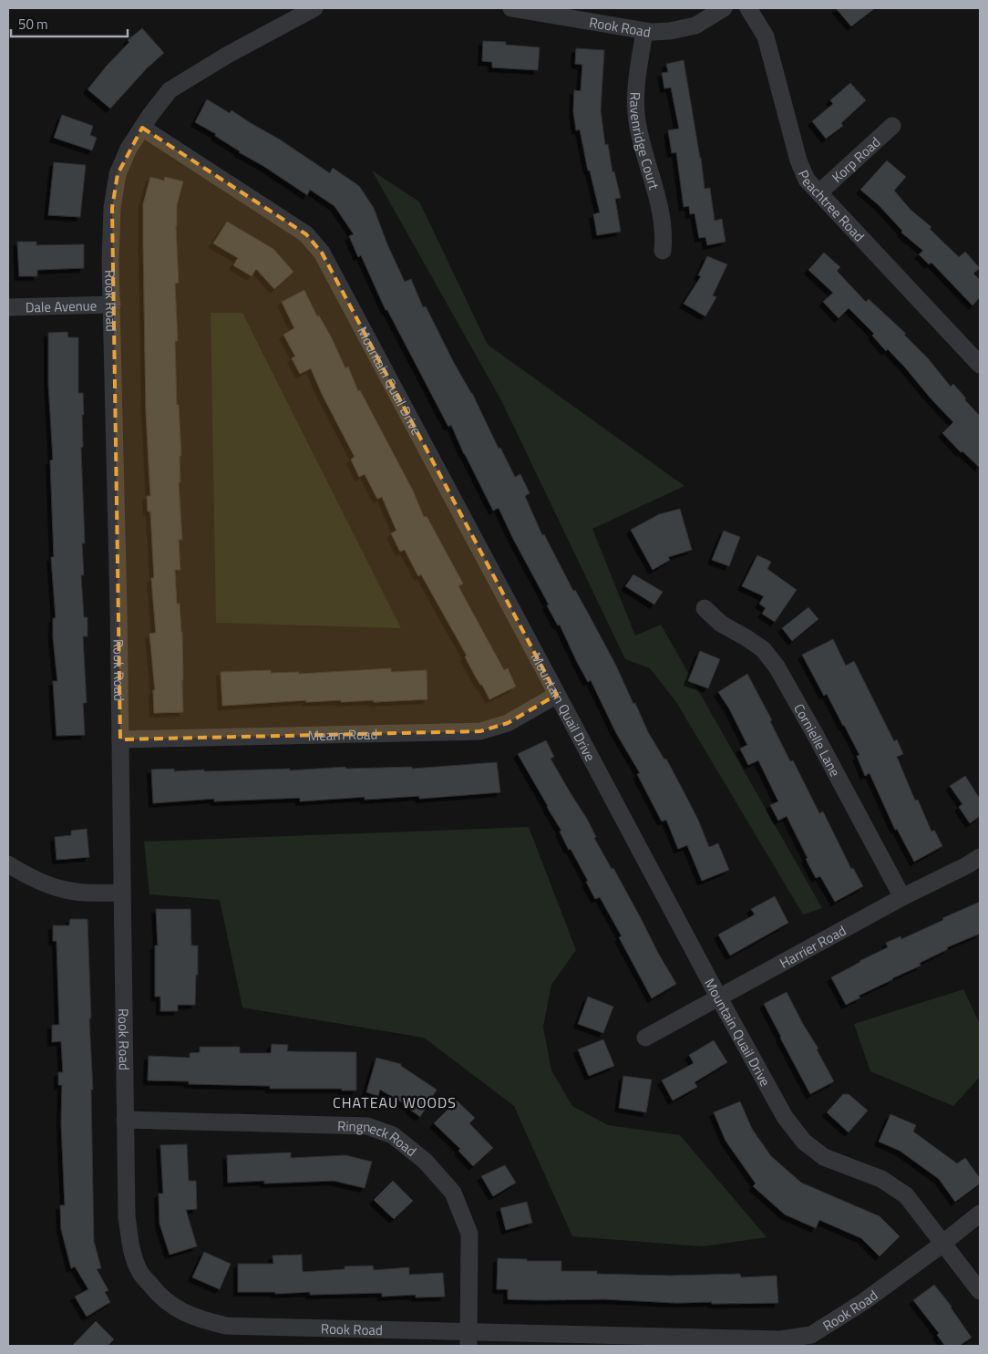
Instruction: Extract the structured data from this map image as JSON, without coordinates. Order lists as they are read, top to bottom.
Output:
{
  "streets": {
    "street": [
      "Rook Road",
      "Ravenridge Court",
      "Korp Road",
      "Peachtree Road",
      "Dale Avenue",
      "Mountain Quail Drive",
      "Mearn Road",
      "Cornielle Lane",
      "Harrier Road",
      "Ringneck Road"
    ]
  },
  "crossings": [
    ["Rook Road", "Ravenridge Court"],
    ["Rook Road", "Dale Avenue"],
    ["Rook Road", "Mountain Quail Drive"],
    ["Rook Road", "Mearn Road"],
    ["Rook Road", "Ringneck Road"],
    ["Korp Road", "Peachtree Road"],
    ["Mountain Quail Drive", "Mearn Road"],
    ["Mountain Quail Drive", "Harrier Road"],
    ["Cornielle Lane", "Harrier Road"]
  ],
  "districts": ["CHATEAU WOODS"],
  "scale_bar": "50 m"
}
